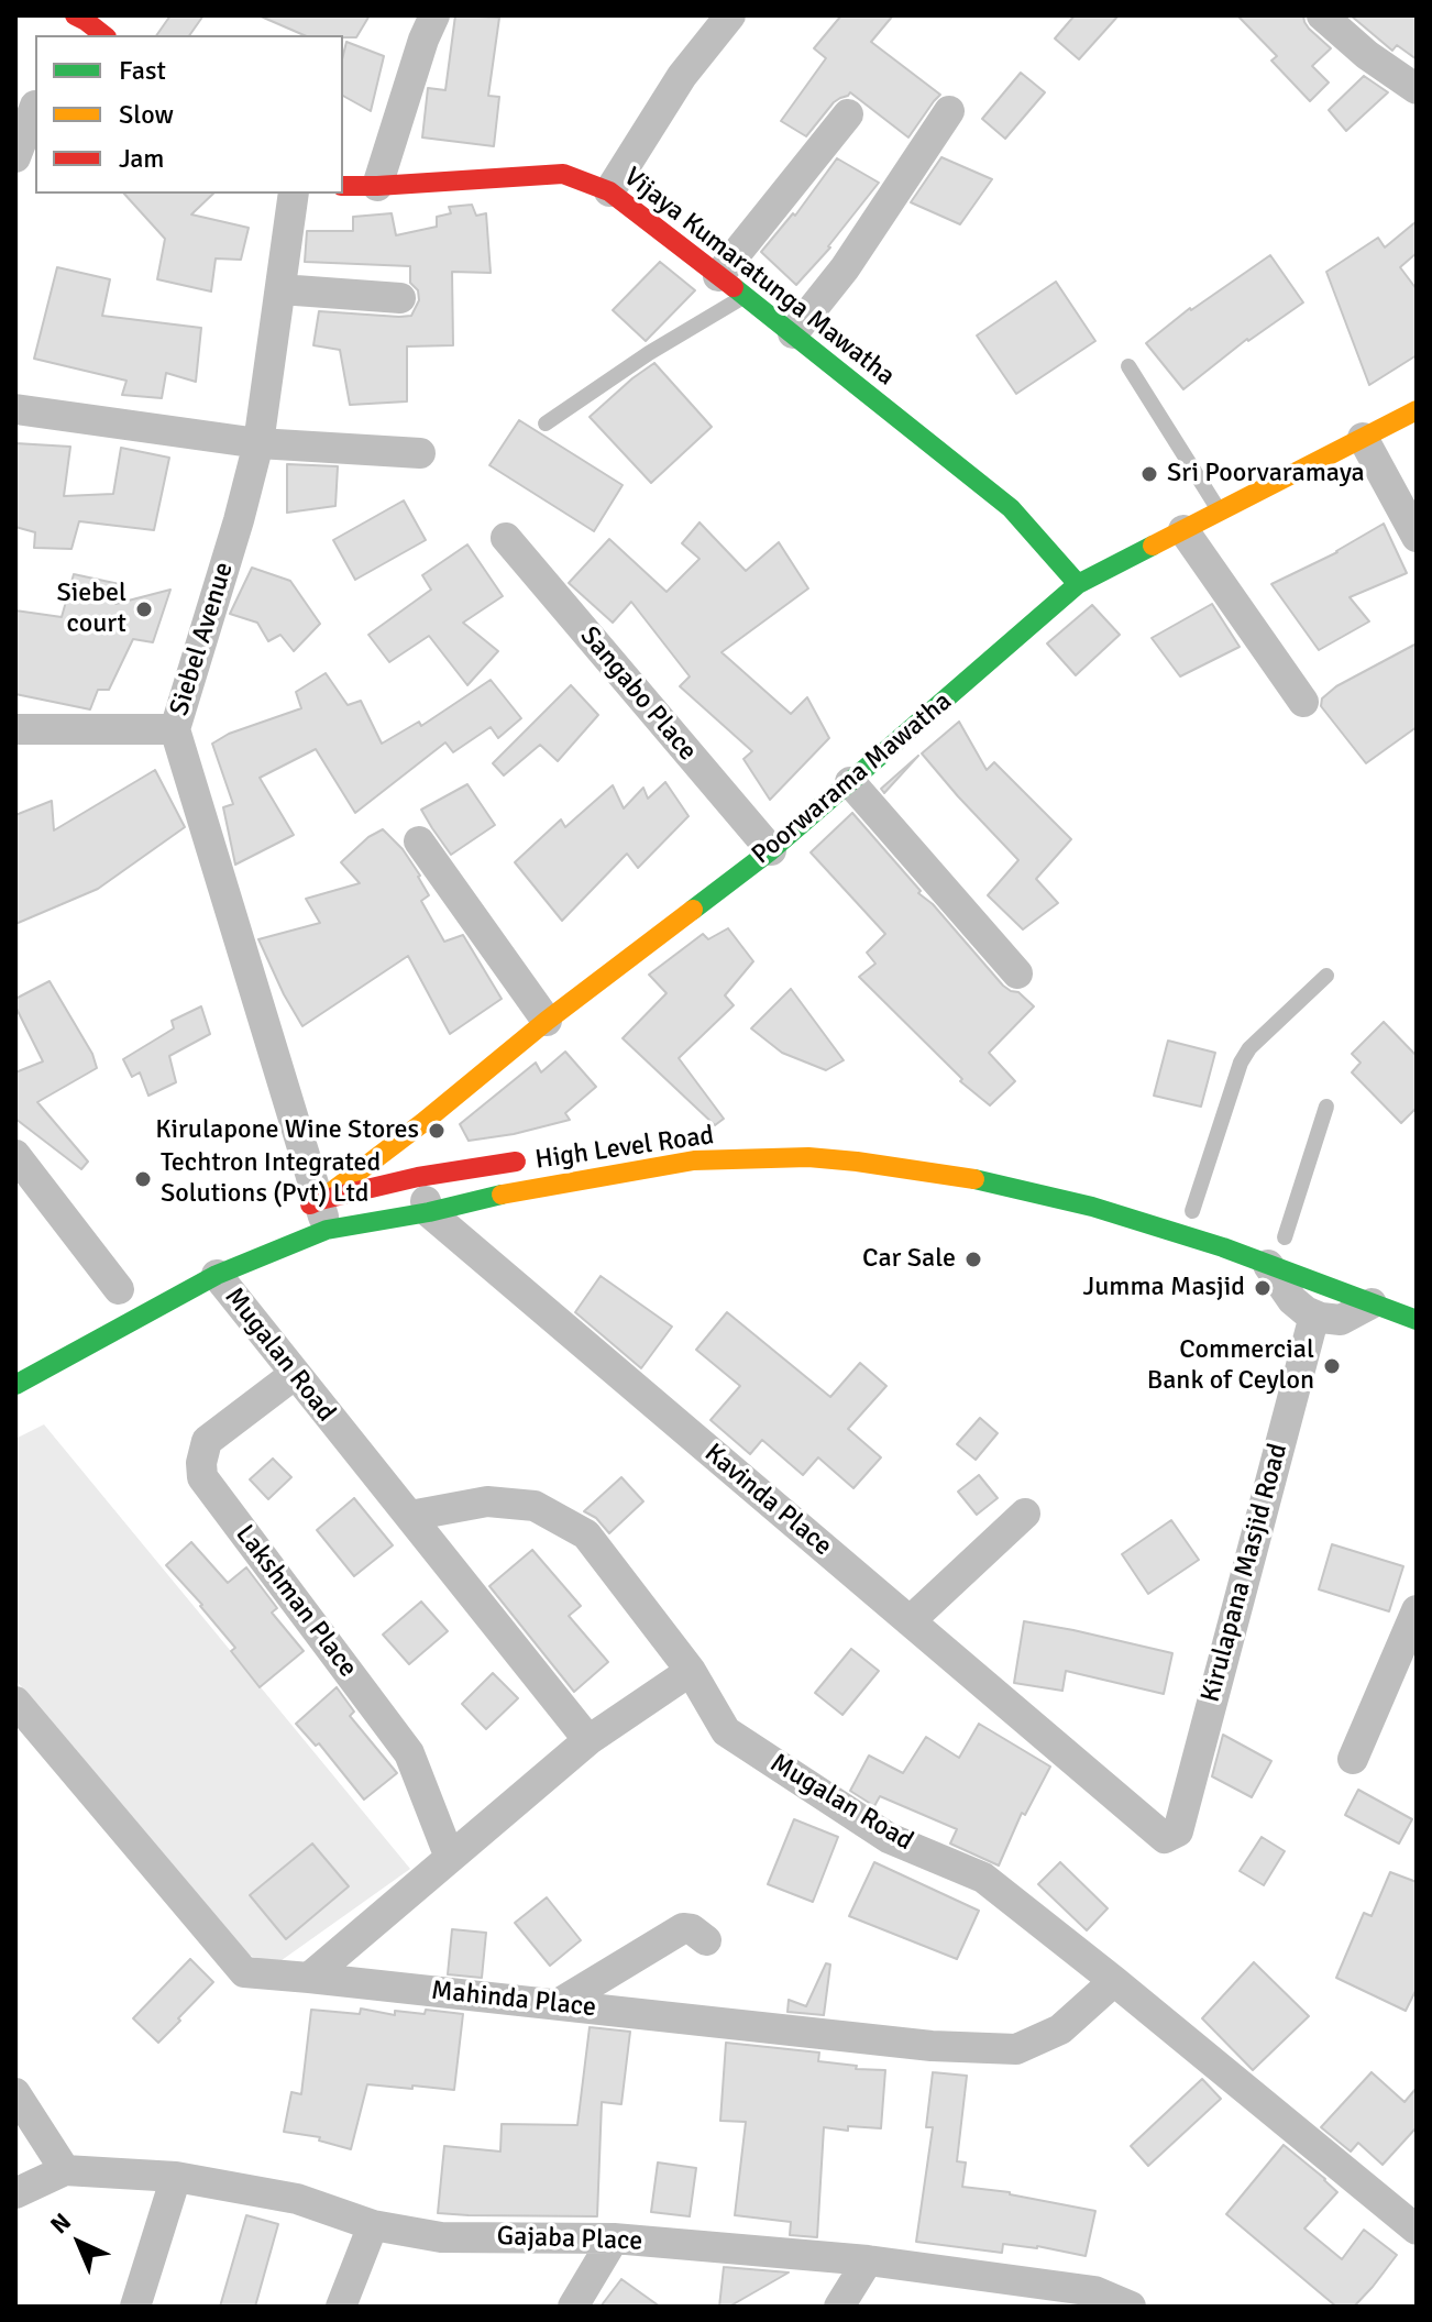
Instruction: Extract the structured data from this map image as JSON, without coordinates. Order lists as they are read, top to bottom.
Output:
{
  "streets": {
    "main road": ["Vijaya Kumaratunga Mawatha", "Poorwarama Mawatha", "High Level Road"],
    "street": [
      "Siebel Avenue",
      "Sangabo Place",
      "Mugalan Road",
      "Kavinda Place",
      "Kirulapana Masjid Road",
      "Lakshman Place",
      "Mahinda Place",
      "Gajaba Place"
    ]
  },
  "crossings": [
    ["Vijaya Kumaratunga Mawatha", "Poorwarama Mawatha"],
    ["Siebel Avenue", "Poorwarama Mawatha"],
    ["Siebel Avenue", "High Level Road"],
    ["Sangabo Place", "Poorwarama Mawatha"],
    ["Poorwarama Mawatha", "High Level Road"],
    ["High Level Road", "Mugalan Road"],
    ["High Level Road", "Kavinda Place"],
    ["Mugalan Road", "Lakshman Place"],
    ["Mugalan Road", "Mahinda Place"],
    ["Kavinda Place", "Kirulapana Masjid Road"]
  ],
  "places": [
    "Sri Poorvaramaya",
    "Siebel court",
    "Kirulapone Wine Stores",
    "Techtron Integrated Solutions (Pvt) Ltd",
    "Car Sale",
    "Jumma Masjid",
    "Commercial Bank of Ceylon"
  ],
  "legend": ["Fast", "Slow", "Jam"],
  "north": "top left"
}
